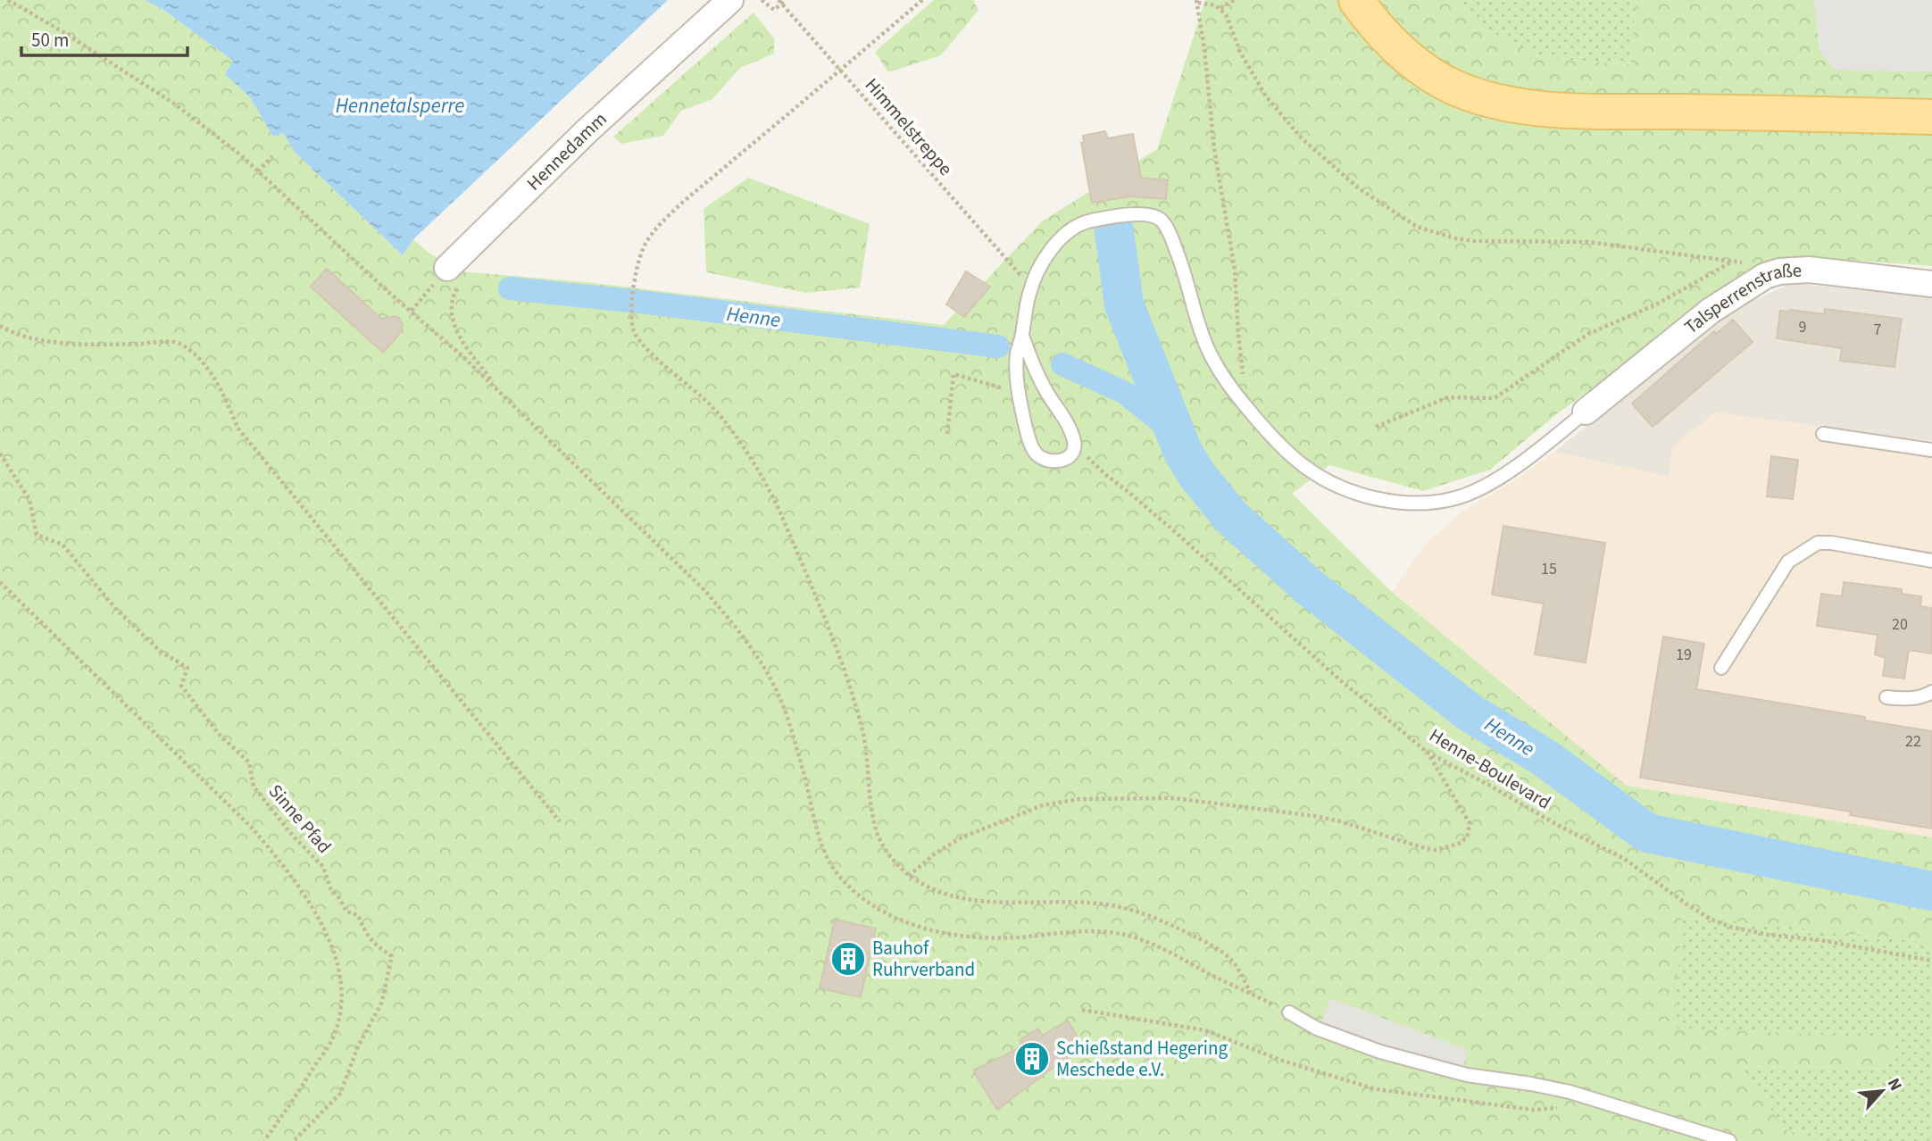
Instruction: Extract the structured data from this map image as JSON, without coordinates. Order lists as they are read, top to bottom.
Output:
{
  "streets": {
    "street": ["Hennedamm", "Talsperrenstraße"],
    "path": ["Himmelstreppe", "Henne-Boulevard", "Sinne Pfad"]
  },
  "water": ["Hennetalsperre", "Henne"],
  "places": {
    "building": ["Bauhof Ruhrverband", "Schießstand Hegering Meschede e.V."]
  },
  "house_numbers": [
    "9",
    "7",
    "15",
    "20",
    "19",
    "22"
  ],
  "scale_bar": "50 m",
  "north": "top right"
}
